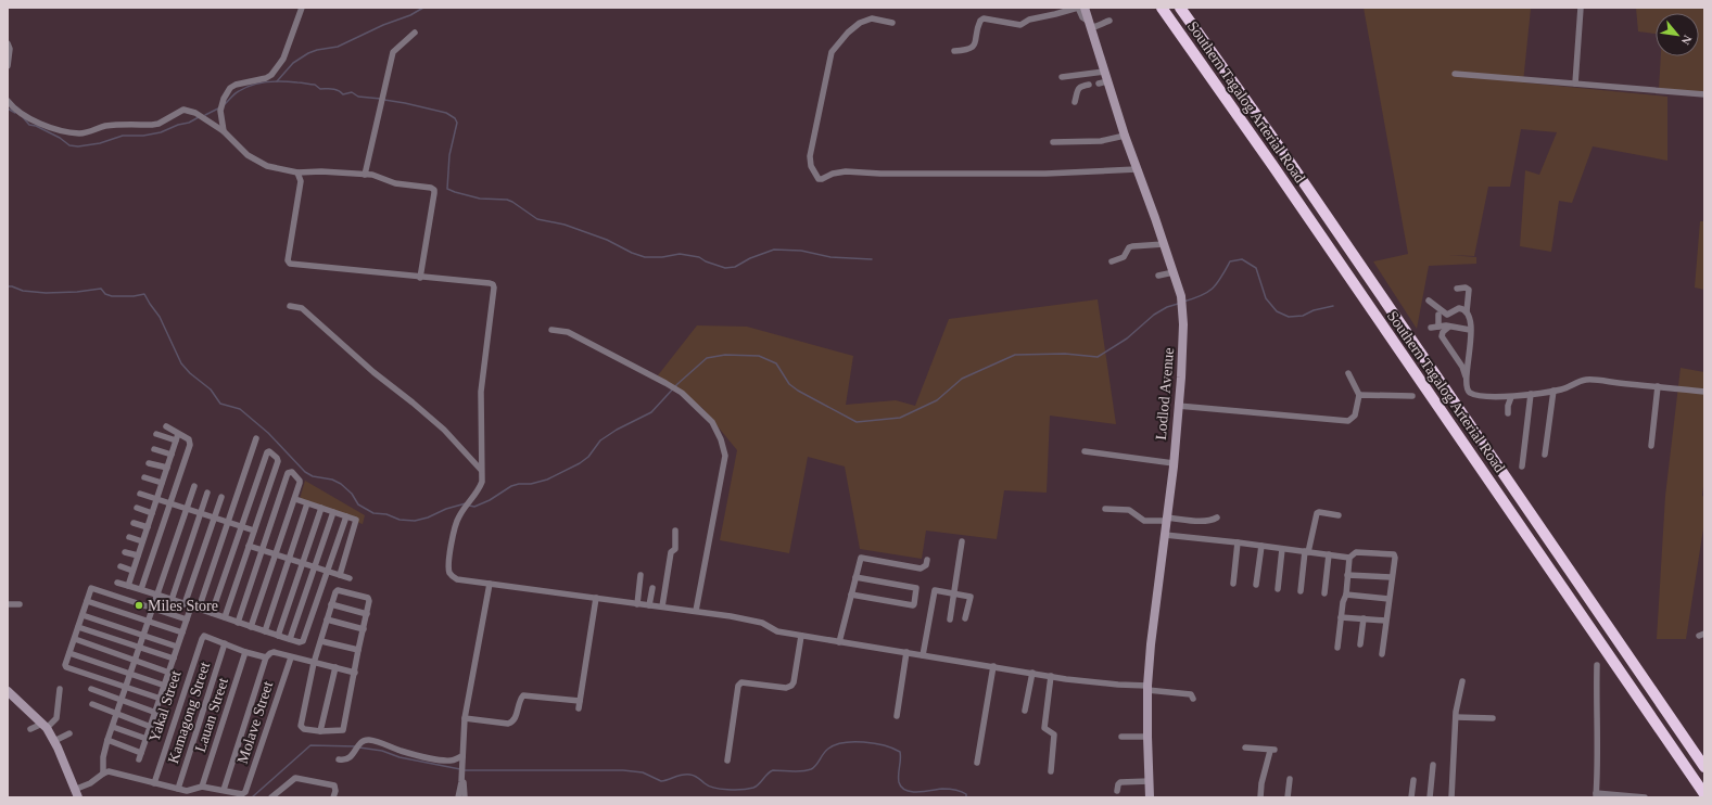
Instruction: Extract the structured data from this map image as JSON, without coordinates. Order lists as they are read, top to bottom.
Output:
{
  "streets": {
    "highway": ["Southern Tagalog Arterial Road"],
    "main road": ["Lodlod Avenue"],
    "street": [
      "Yakal Street",
      "Kamagong Street",
      "Lauan Street",
      "Molave Street"
    ]
  },
  "crossings": [
    ["Yakal Street", "Kamagong Street"]
  ],
  "places": ["Miles Store"],
  "north": "bottom right"
}
